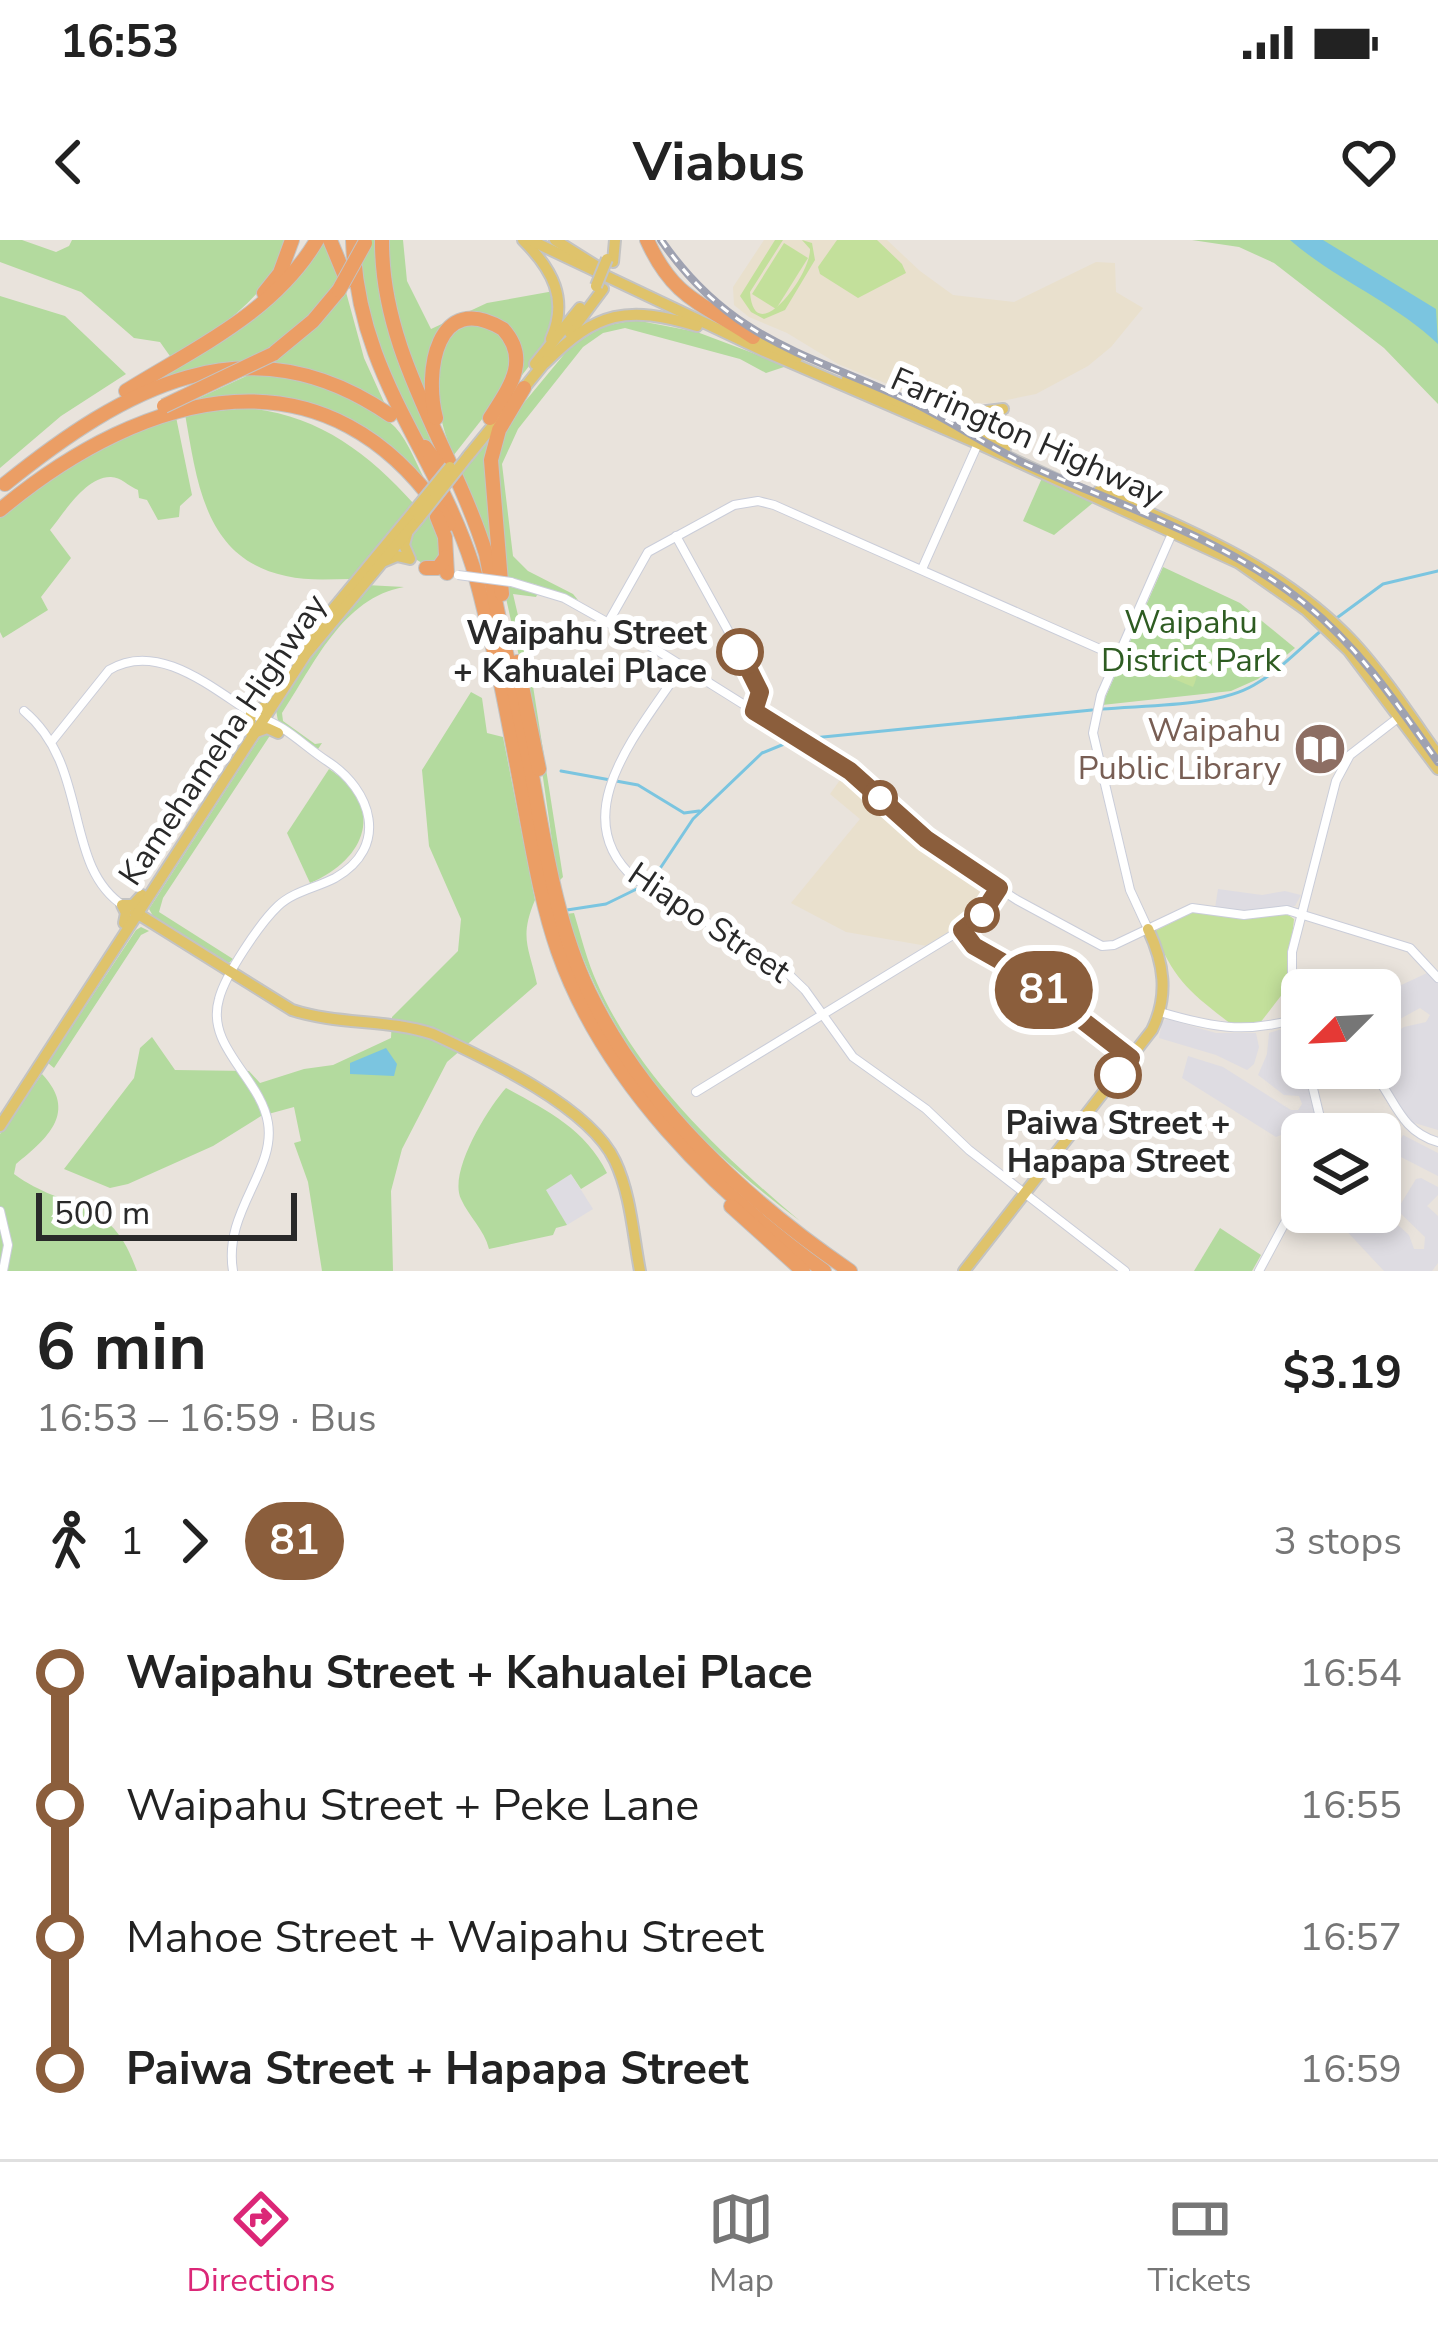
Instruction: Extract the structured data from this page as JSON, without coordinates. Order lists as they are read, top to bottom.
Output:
{
  "streets": {
    "main road": ["Farrington Highway", "Kamehameha Highway"],
    "street": ["Hiapo Street"]
  },
  "parks": ["Waipahu District Park"],
  "places": {
    "other": ["Waipahu Street + Kahualei Place", "Paiwa Street + Hapapa Street"],
    "library": ["Waipahu Public Library"]
  },
  "lines": ["bus line 81"],
  "scale_bar": "500 m",
  "north": "bottom left",
  "page": {
    "status": "16:53",
    "header": "Viabus",
    "on_map": "81",
    "scale": "500 m",
    "heading": ["6 min", "16:53 – 16:59 · Bus", "$3.19"],
    "legs": ["1", "81", "3 stops"],
    "list": [
      {
        "name": "Waipahu Street + Kahualei Place",
        "value": "16:54"
      },
      {
        "name": "Waipahu Street + Peke Lane",
        "value": "16:55"
      },
      {
        "name": "Mahoe Street + Waipahu Street",
        "value": "16:57"
      },
      {
        "name": "Paiwa Street + Hapapa Street",
        "value": "16:59"
      }
    ],
    "tabs": ["Directions", "Map", "Tickets"]
  }
}
